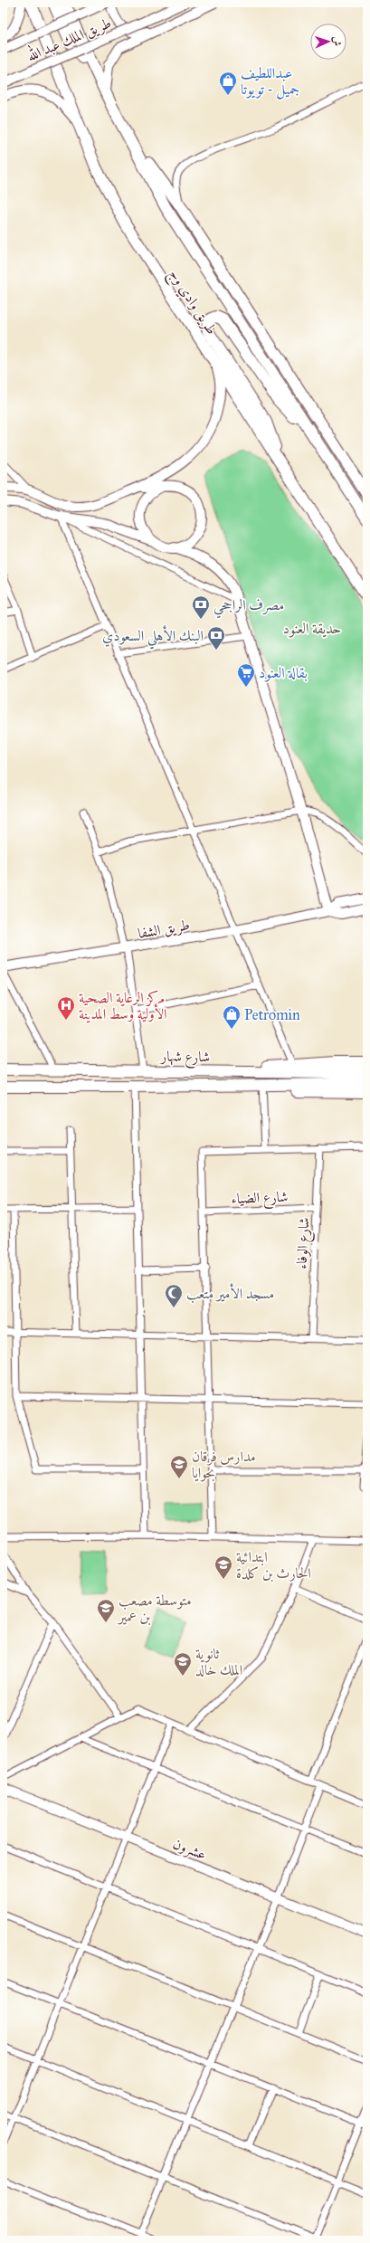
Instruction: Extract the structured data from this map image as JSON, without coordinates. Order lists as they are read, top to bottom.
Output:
{
  "streets": {
    "highway": ["شارع شهار"],
    "main road": ["طريق وادي وج"],
    "street": [
      "طريق الملك عبد الله",
      "طريق الشفا",
      "شارع الضياء",
      "شارع الوفاء",
      "عشرون"
    ]
  },
  "crossings": [
    ["شارع الضياء", "شارع الوفاء"]
  ],
  "parks": ["حديقة العنود"],
  "places": {
    "shop": ["عبداللطيف جميل - تويوتا", "Petromin"],
    "bank": ["مصرف الراجحي", "البنك الأهلي السعودي"],
    "supermarket": ["بقالة العنود"],
    "hospital": ["مركز الرعاية الصحية الأولية وسط المدينة"],
    "mosque": ["مسجد الأمير متعب"],
    "school or university": [
      "مدارس فرقان بحوايا",
      "ابتدائية الحارث بن كلدة",
      "متوسطة مصعب بن عمير",
      "ثانوية الملك خالد"
    ]
  },
  "north": "right"
}
